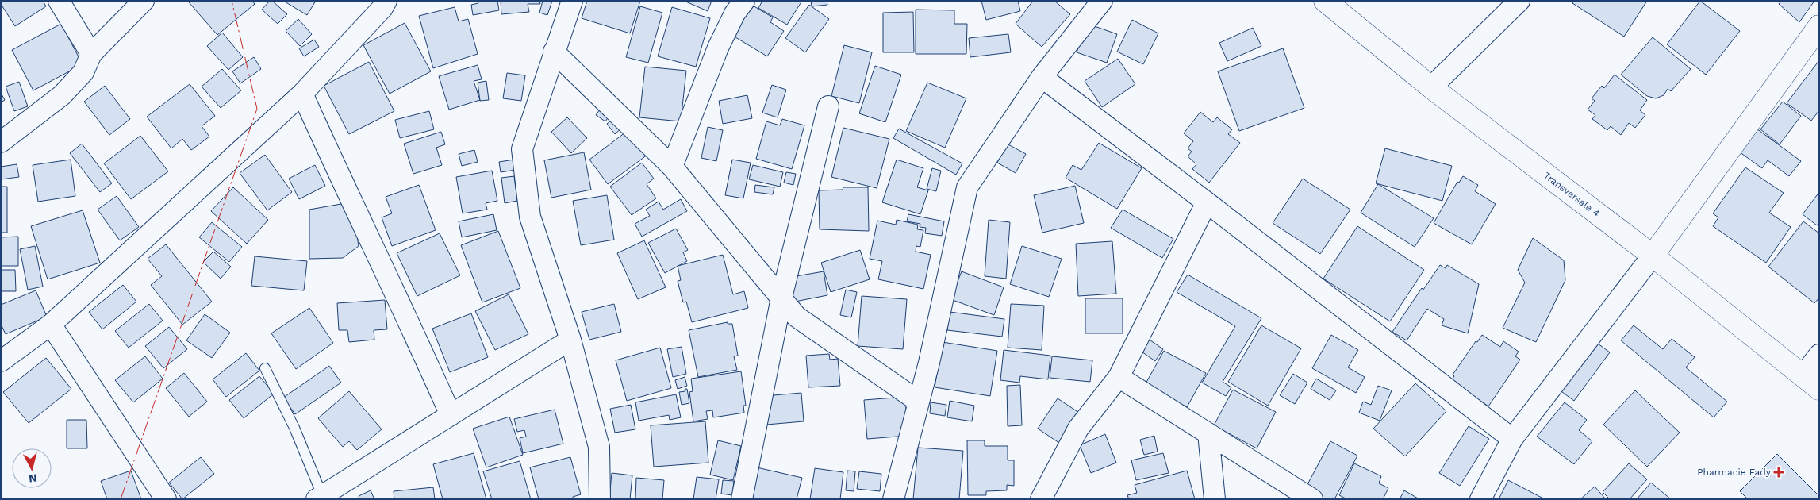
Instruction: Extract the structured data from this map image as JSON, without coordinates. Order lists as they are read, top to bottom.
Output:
{
  "streets": {
    "main road": ["Transversale 4"]
  },
  "places": {
    "health": ["Pharmacie Fady"]
  },
  "north": "bottom"
}
